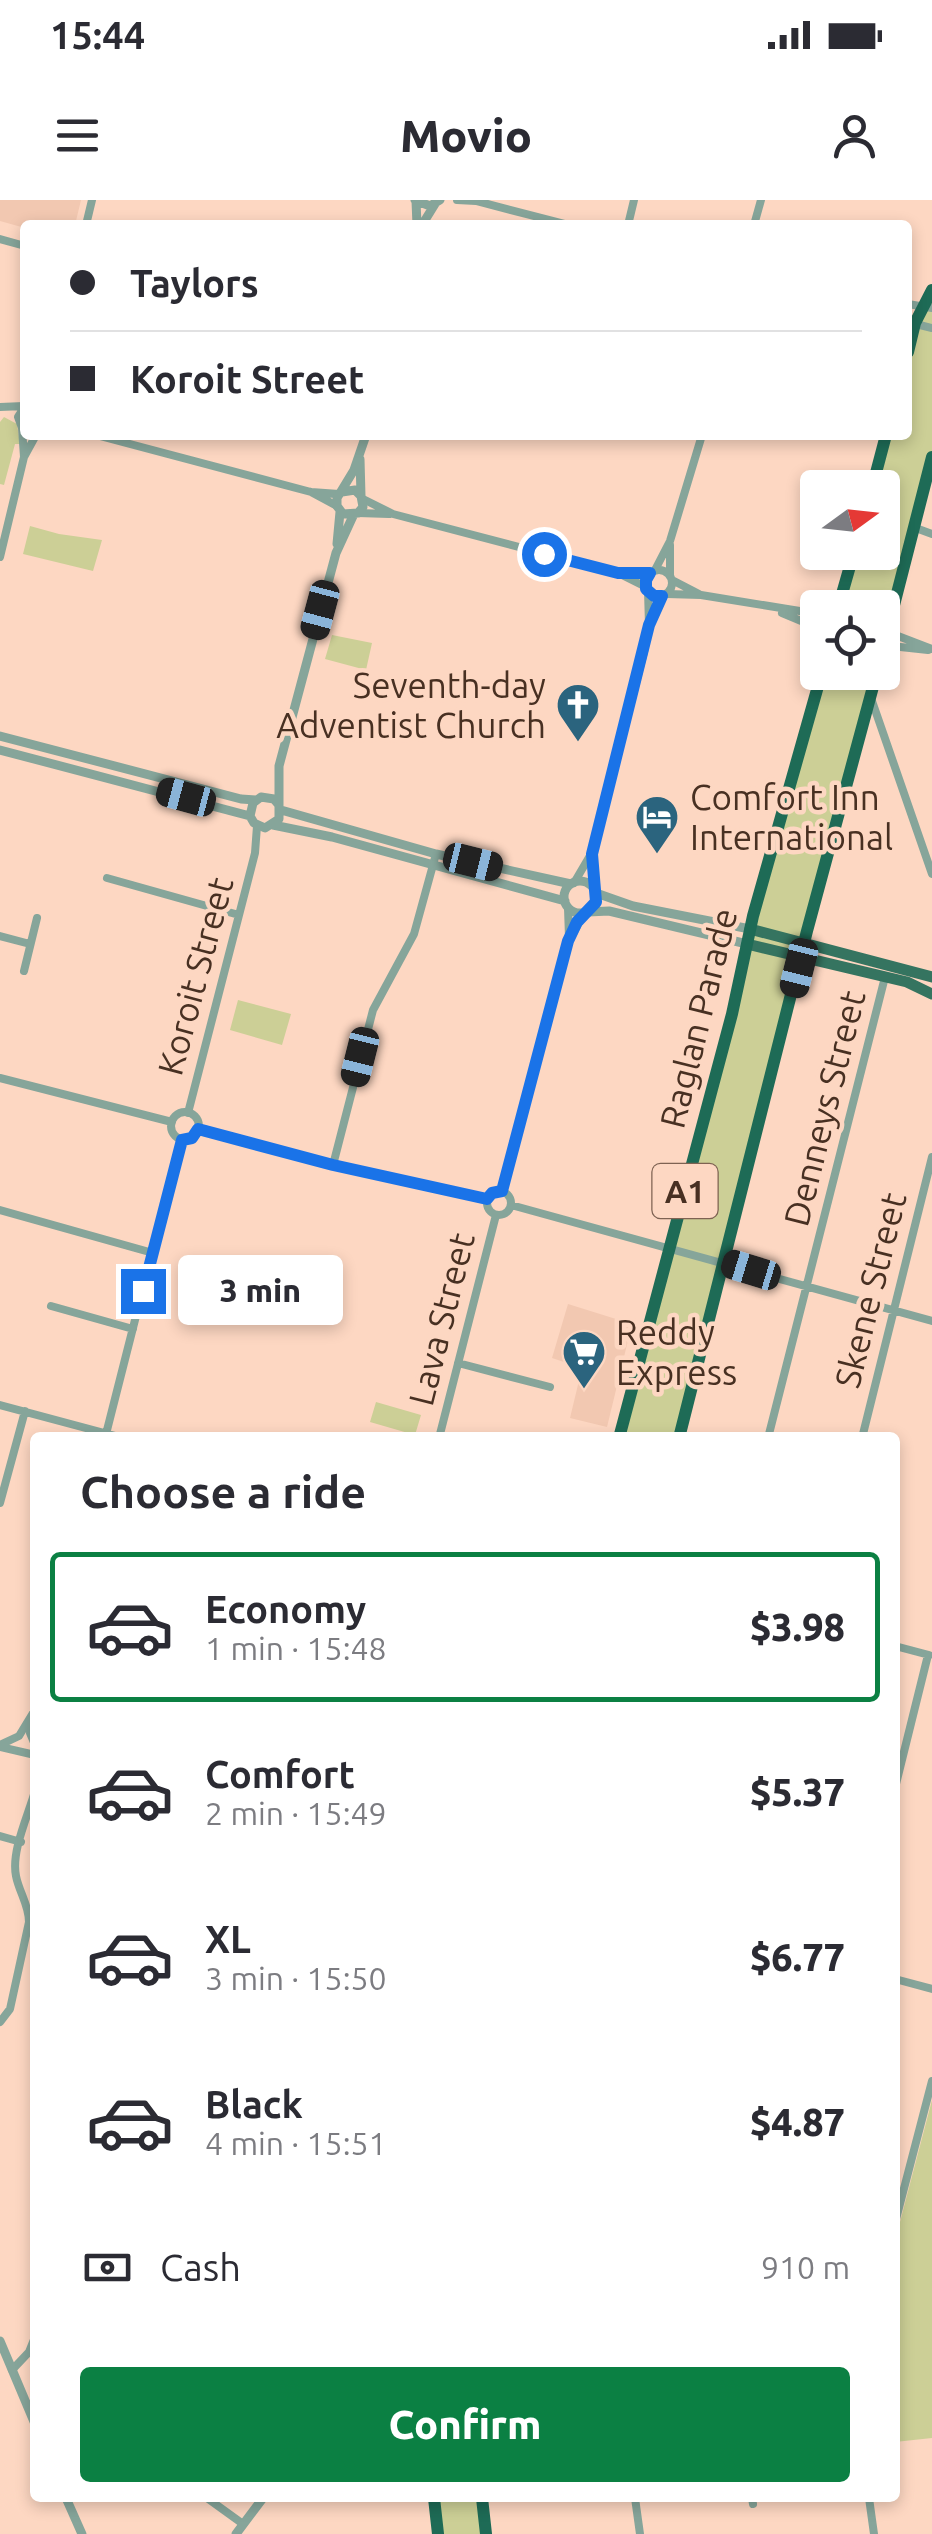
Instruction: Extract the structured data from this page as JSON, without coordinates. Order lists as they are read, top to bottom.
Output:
{
  "streets": {
    "highway": ["Raglan Parade", "A1"],
    "street": [
      "Koroit Street",
      "Denneys Street",
      "Skene Street",
      "Lava Street"
    ]
  },
  "places": {
    "church": ["Seventh-day Adventist Church"],
    "hotel": ["Comfort Inn International"],
    "supermarket": ["Reddy Express"]
  },
  "north": "right",
  "page": {
    "status": "15:44",
    "header": "Movio",
    "banner": ["Taylors", "Koroit Street"],
    "bubble": "3 min",
    "heading": "Choose a ride",
    "list": [
      {
        "name": "Economy",
        "note": "1 min · 15:48",
        "value": "$3.98"
      },
      {
        "name": "Comfort",
        "note": "2 min · 15:49",
        "value": "$5.37"
      },
      {
        "name": "XL",
        "note": "3 min · 15:50",
        "value": "$6.77"
      },
      {
        "name": "Black",
        "note": "4 min · 15:51",
        "value": "$4.87"
      }
    ],
    "pay": ["Cash", "910 m"],
    "buttons": "Confirm"
  }
}
